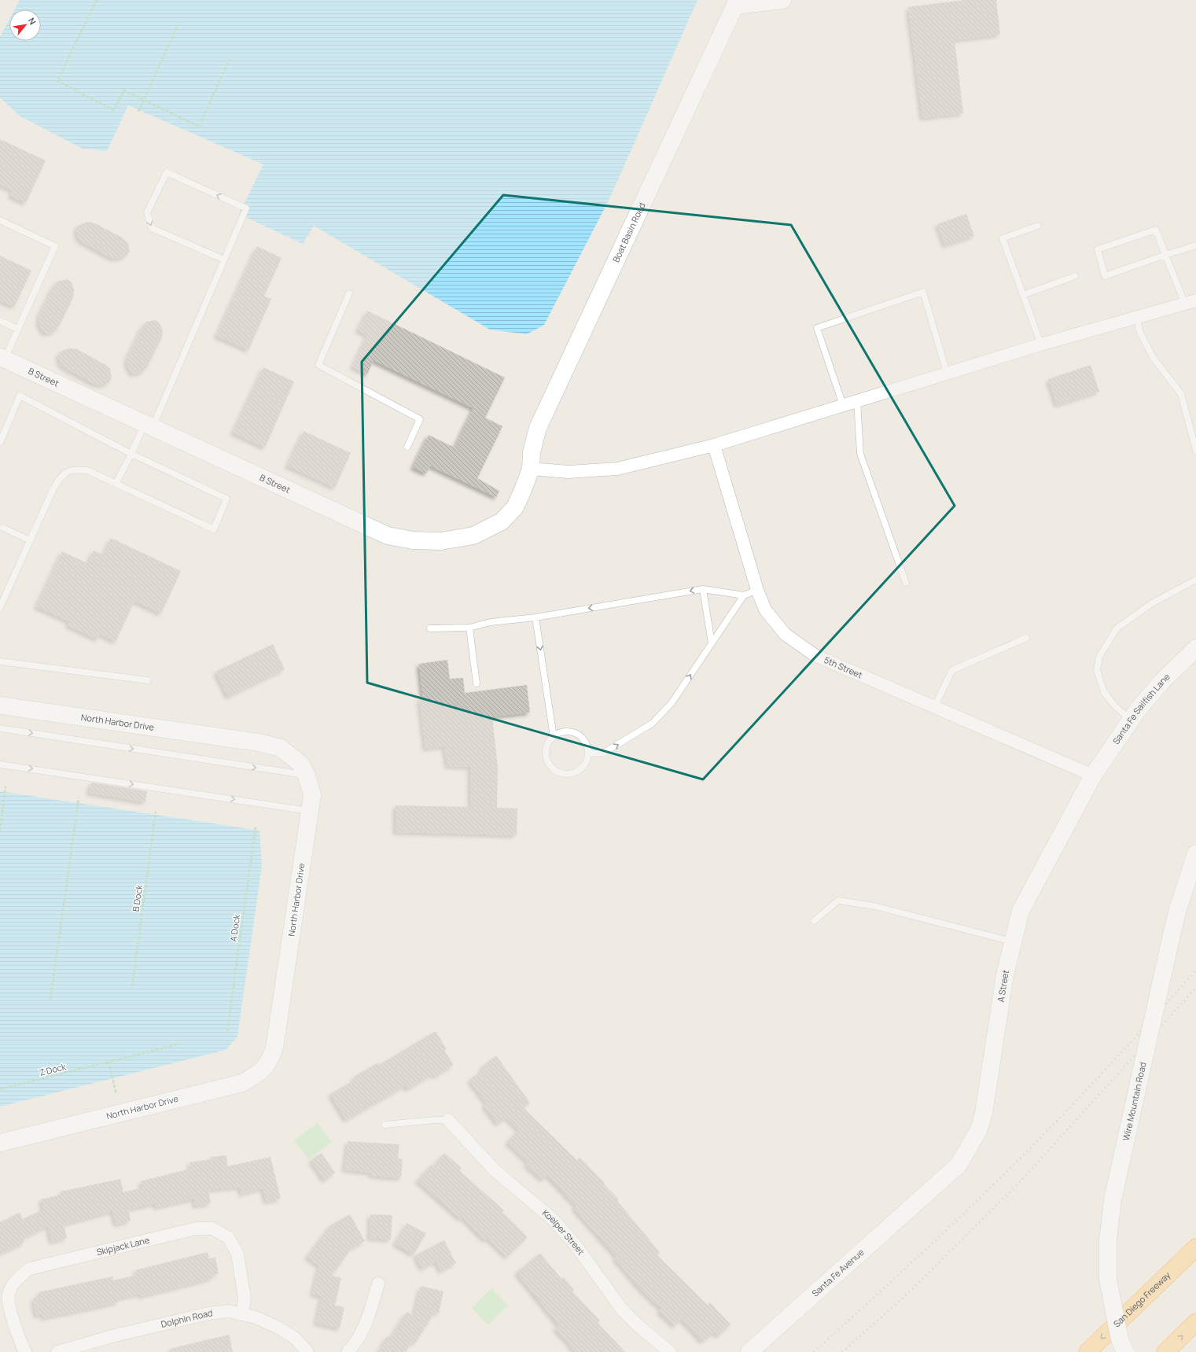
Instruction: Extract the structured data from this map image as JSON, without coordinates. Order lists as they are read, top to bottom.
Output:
{
  "streets": {
    "highway": ["San Diego Freeway"],
    "street": [
      "Boat Basin Road",
      "B Street",
      "5th Street",
      "Santa Fe Sailfish Lane",
      "North Harbor Drive",
      "A Street",
      "Wire Mountain Road",
      "Koelper Street",
      "Skipjack Lane",
      "Santa Fe Avenue",
      "Dolphin Road"
    ],
    "path": ["B Dock", "A Dock", "Z Dock"]
  },
  "crossings": [
    ["Boat Basin Road", "B Street"],
    ["5th Street", "Santa Fe Sailfish Lane"],
    ["5th Street", "A Street"],
    ["Santa Fe Sailfish Lane", "A Street"],
    ["A Street", "Santa Fe Avenue"],
    ["Skipjack Lane", "Dolphin Road"]
  ],
  "one_way": ["San Diego Freeway"],
  "north": "top right"
}
